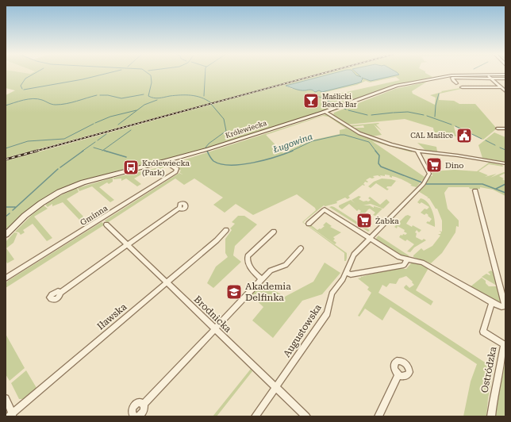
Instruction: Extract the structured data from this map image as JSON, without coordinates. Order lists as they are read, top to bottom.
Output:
{
  "streets": {
    "street": [
      "Królewiecka",
      "Gminna",
      "Brodnicka",
      "Iławska",
      "Augustowska",
      "Ostródzka"
    ]
  },
  "crossings": [
    ["Królewiecka", "Gminna"],
    ["Brodnicka", "Iławska"],
    ["Brodnicka", "Augustowska"]
  ],
  "water": ["Ługowina"],
  "places": {
    "bar": ["Maślicki Beach Bar"],
    "public building": ["CAL Maślice"],
    "supermarket": ["Dino", "Żabka"],
    "bus stop": ["Królewiecka (Park)"],
    "school or university": ["Akademia Delfinka"]
  }
}
